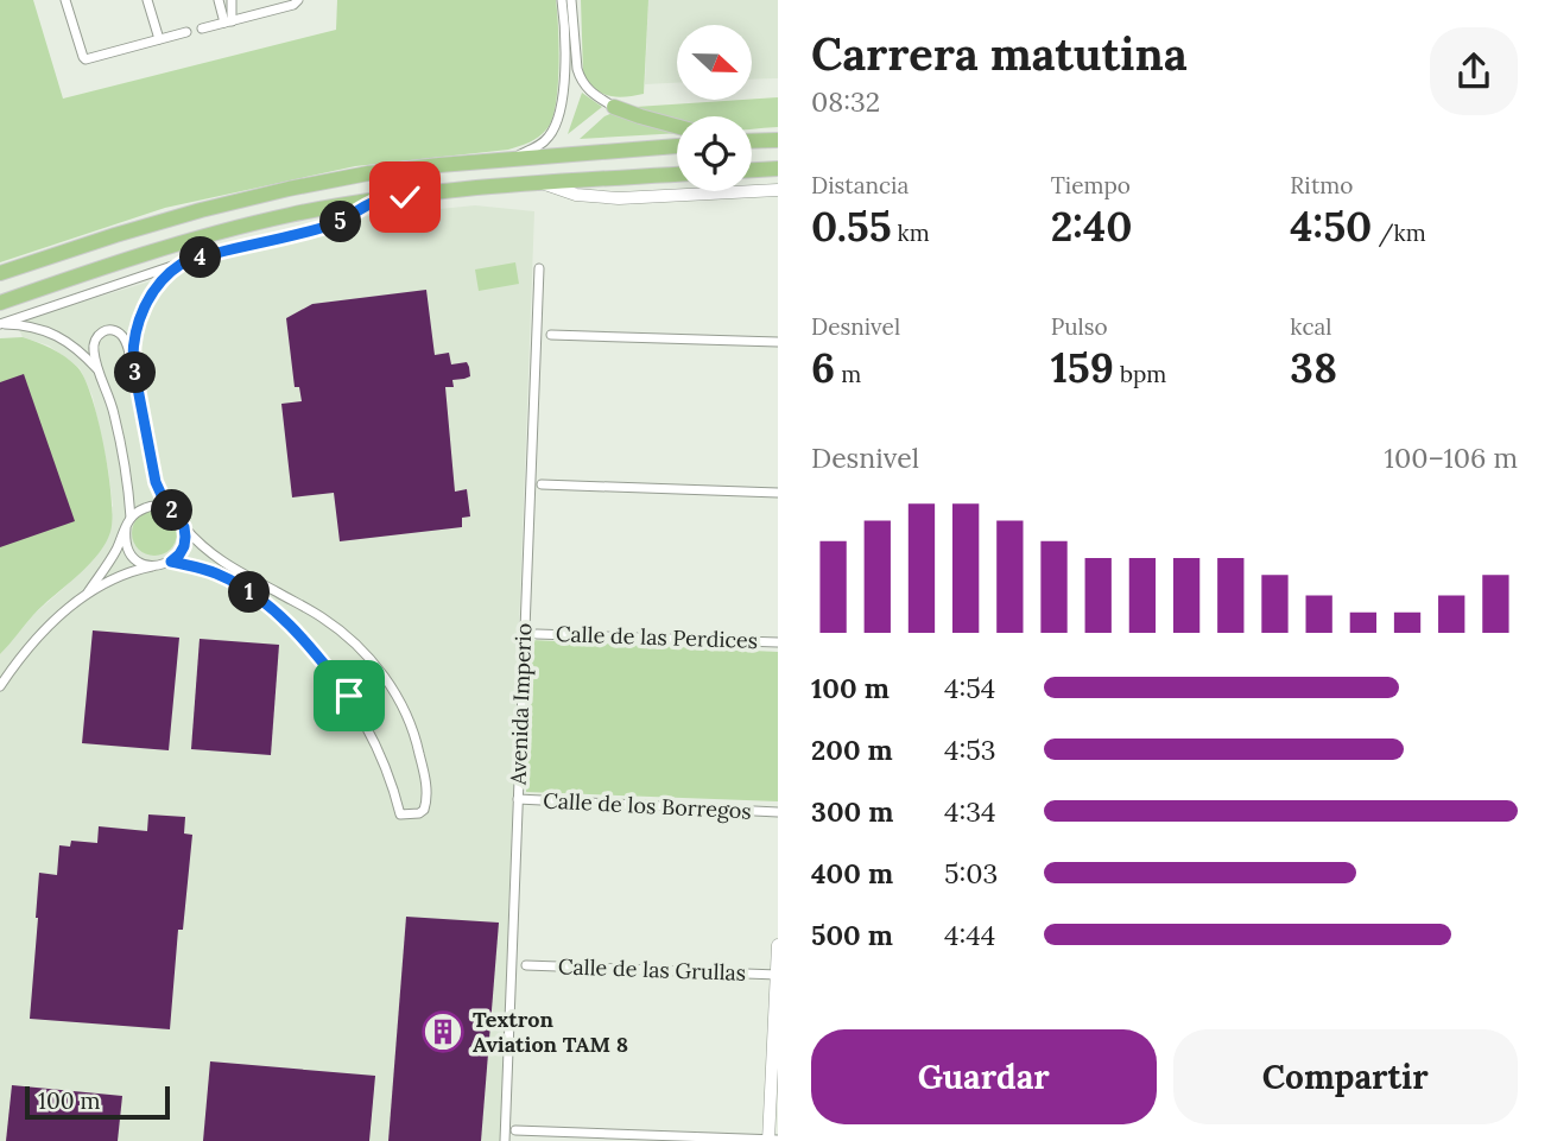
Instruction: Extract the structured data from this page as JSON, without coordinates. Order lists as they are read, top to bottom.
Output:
{
  "streets": {
    "street": [
      "Calle de las Perdices",
      "Avenida Imperio",
      "Calle de los Borregos",
      "Calle de las Grullas"
    ]
  },
  "crossings": [
    ["Avenida Imperio", "Calle de los Borregos"]
  ],
  "places": {
    "building": ["Textron Aviation TAM 8"]
  },
  "scale_bar": "100 m",
  "north": "right",
  "page": {
    "heading": ["Carrera matutina", "08:32"],
    "stats": [
      ["Distancia", "0.55 km"],
      ["Tiempo", "2:40"],
      ["Ritmo", "4:50 /km"],
      ["Desnivel", "6 m"],
      ["Pulso", "159 bpm"],
      ["kcal", "38"]
    ],
    "pins": [
      "5",
      "4",
      "3",
      "2",
      "1"
    ],
    "chart": ["Desnivel", "100–106 m"],
    "list": [
      {
        "name": "100 m",
        "note": "4:54"
      },
      {
        "name": "200 m",
        "note": "4:53"
      },
      {
        "name": "300 m",
        "note": "4:34"
      },
      {
        "name": "400 m",
        "note": "5:03"
      },
      {
        "name": "500 m",
        "note": "4:44"
      }
    ],
    "buttons": ["Guardar", "Compartir"],
    "scale": "100 m"
  }
}
